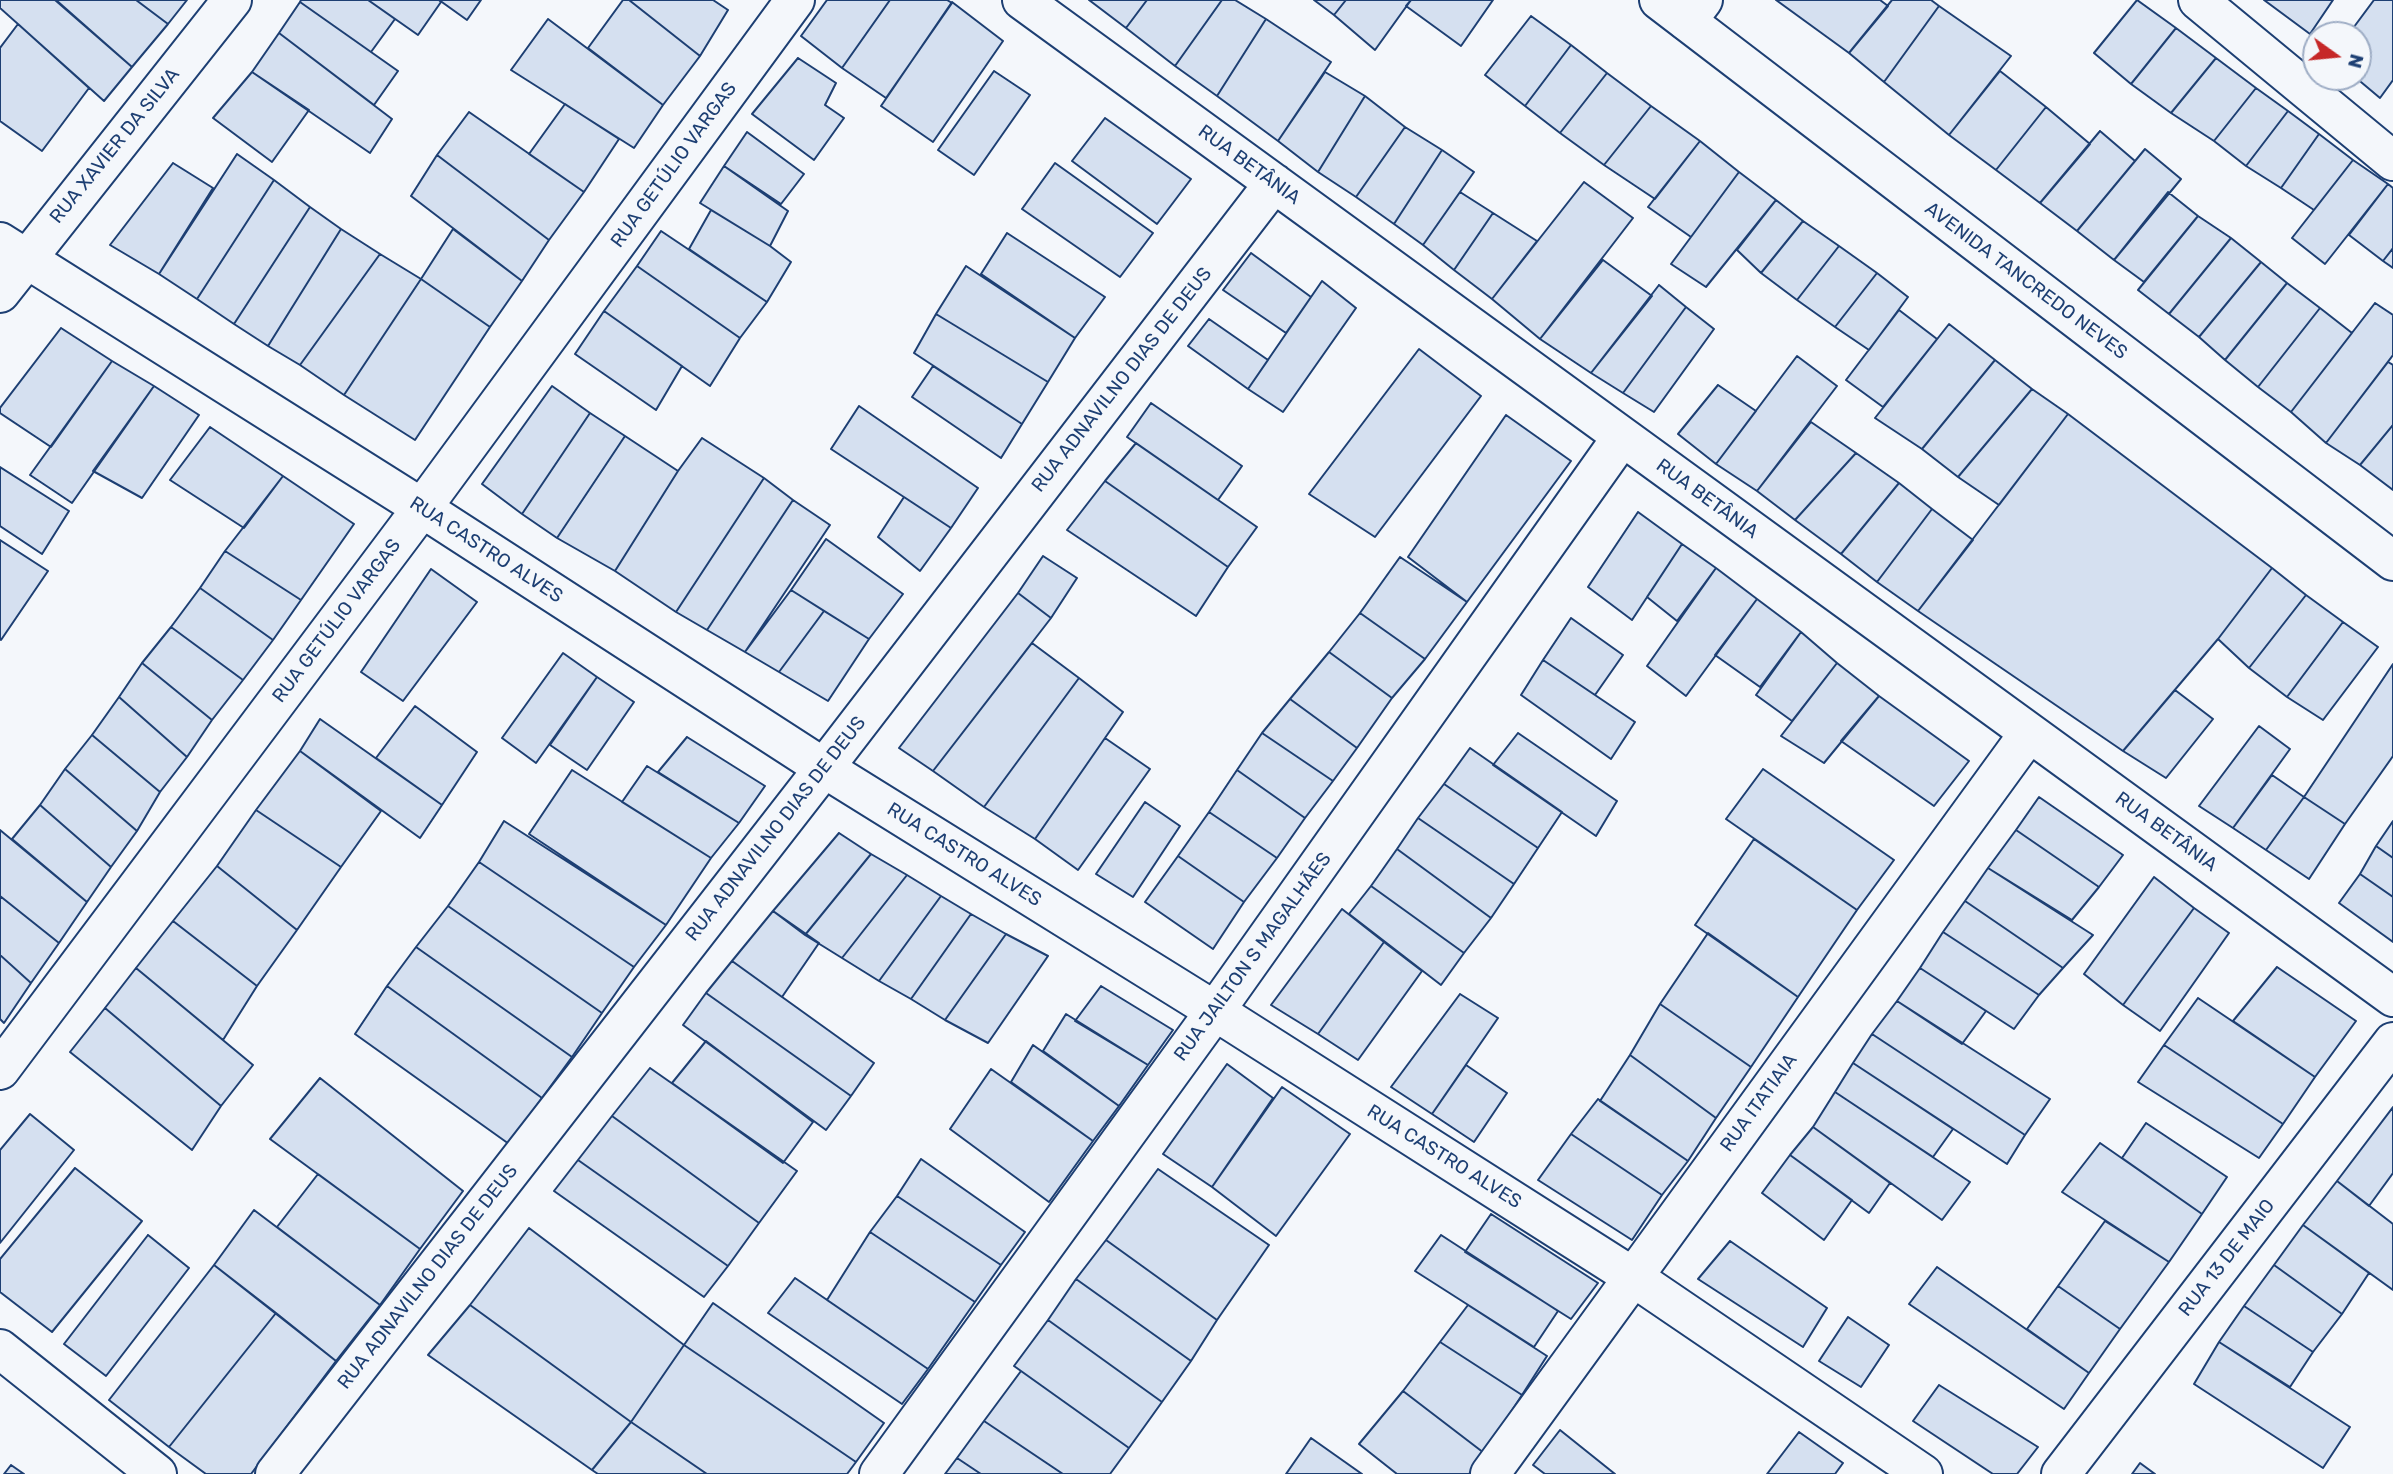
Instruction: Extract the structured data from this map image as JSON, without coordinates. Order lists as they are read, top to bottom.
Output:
{
  "streets": {
    "street": [
      "RUA XAVIER DA SILVA",
      "RUA GETÚLIO VARGAS",
      "RUA BETÂNIA",
      "AVENIDA TANCREDO NEVES",
      "RUA ADNAVILNO DIAS DE DEUS",
      "RUA CASTRO ALVES",
      "RUA JAILTON S MAGALHÃES",
      "RUA ITATIAIA",
      "RUA 13 DE MAIO"
    ]
  },
  "crossings": [
    ["RUA XAVIER DA SILVA", "RUA CASTRO ALVES"],
    ["RUA GETÚLIO VARGAS", "RUA CASTRO ALVES"],
    ["RUA BETÂNIA", "RUA ADNAVILNO DIAS DE DEUS"],
    ["RUA BETÂNIA", "RUA JAILTON S MAGALHÃES"],
    ["RUA BETÂNIA", "RUA ITATIAIA"],
    ["RUA ADNAVILNO DIAS DE DEUS", "RUA CASTRO ALVES"],
    ["RUA CASTRO ALVES", "RUA JAILTON S MAGALHÃES"],
    ["RUA CASTRO ALVES", "RUA ITATIAIA"]
  ],
  "north": "right"
}
